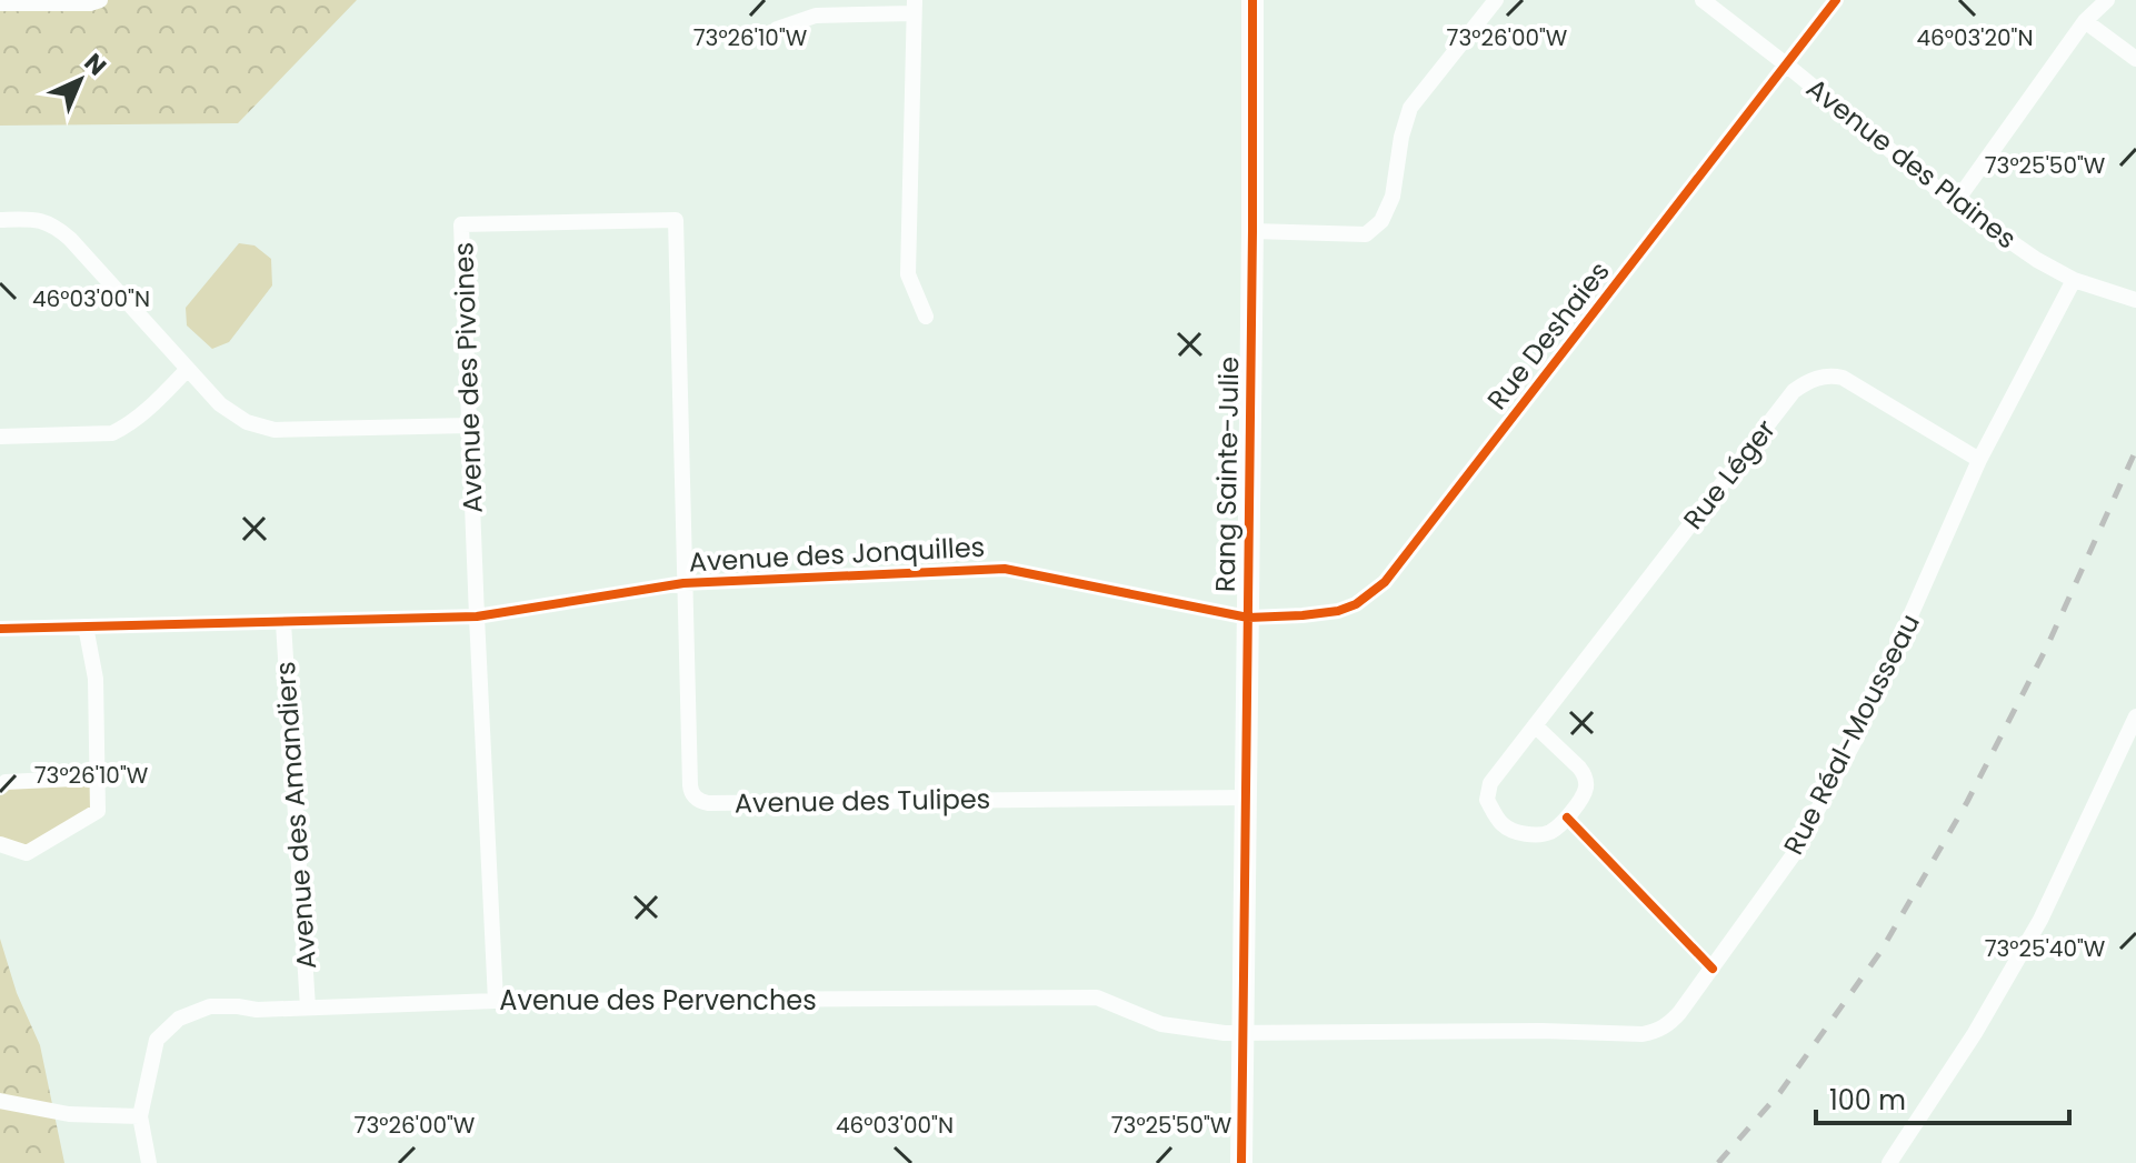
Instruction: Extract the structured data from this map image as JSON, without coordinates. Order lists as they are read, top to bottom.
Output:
{
  "streets": {
    "street": [
      "Avenue des Plaines",
      "Rue Deshaies",
      "Avenue des Pivoines",
      "Rang Sainte-Julie",
      "Rue Léger",
      "Avenue des Jonquilles",
      "Rue Réal-Mousseau",
      "Avenue des Tulipes",
      "Avenue des Amandiers",
      "Avenue des Pervenches"
    ]
  },
  "crossings": [
    ["Avenue des Plaines", "Rue Deshaies"],
    ["Avenue des Plaines", "Rue Réal-Mousseau"],
    ["Rue Deshaies", "Rang Sainte-Julie"],
    ["Rue Deshaies", "Avenue des Jonquilles"],
    ["Avenue des Pivoines", "Avenue des Jonquilles"],
    ["Avenue des Pivoines", "Avenue des Tulipes"],
    ["Avenue des Pivoines", "Avenue des Pervenches"],
    ["Rang Sainte-Julie", "Avenue des Jonquilles"],
    ["Rang Sainte-Julie", "Rue Réal-Mousseau"],
    ["Rang Sainte-Julie", "Avenue des Tulipes"],
    ["Rang Sainte-Julie", "Avenue des Pervenches"],
    ["Rue Léger", "Rue Réal-Mousseau"],
    ["Avenue des Jonquilles", "Avenue des Tulipes"],
    ["Avenue des Jonquilles", "Avenue des Amandiers"],
    ["Rue Réal-Mousseau", "Avenue des Pervenches"],
    ["Avenue des Amandiers", "Avenue des Pervenches"]
  ],
  "scale_bar": "100 m",
  "north": "top right",
  "coordinates": [
    "46°03'20\"N",
    "73°26'10\"W",
    "73°26'00\"W",
    "73°25'50\"W",
    "46°03'00\"N",
    "73°25'40\"W"
  ]
}
